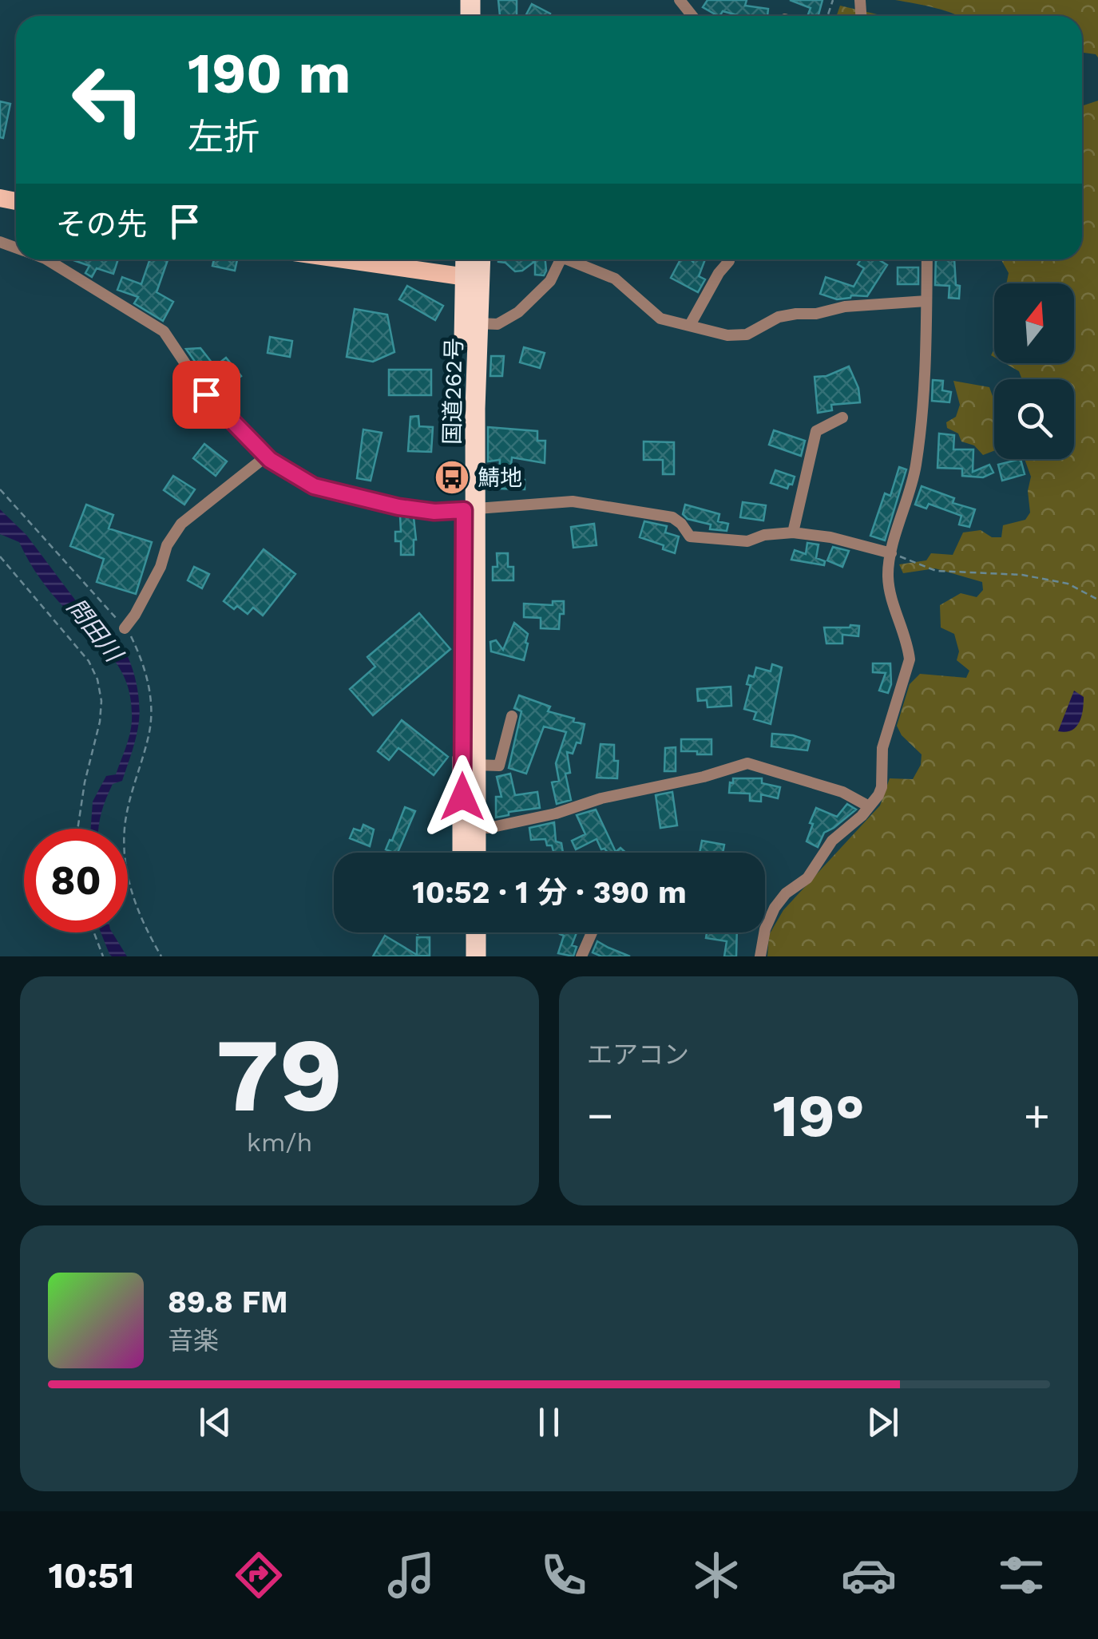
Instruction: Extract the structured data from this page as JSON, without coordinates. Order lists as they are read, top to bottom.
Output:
{
  "streets": {
    "highway": ["国道262号"]
  },
  "water": ["問田川"],
  "places": {
    "bus stop": ["鯖地"]
  },
  "north": "top",
  "page": {
    "turn": ["190 m", "左折"],
    "then": "その先",
    "limit": "80",
    "trip": "10:52 · 1 分 · 390 m",
    "tile": [
      ["79", "km/h"],
      "エアコン"
    ],
    "heat": ["−", "19°", "+"],
    "song": ["89.8 FM", "音楽"],
    "tabs": "10:51"
  }
}
